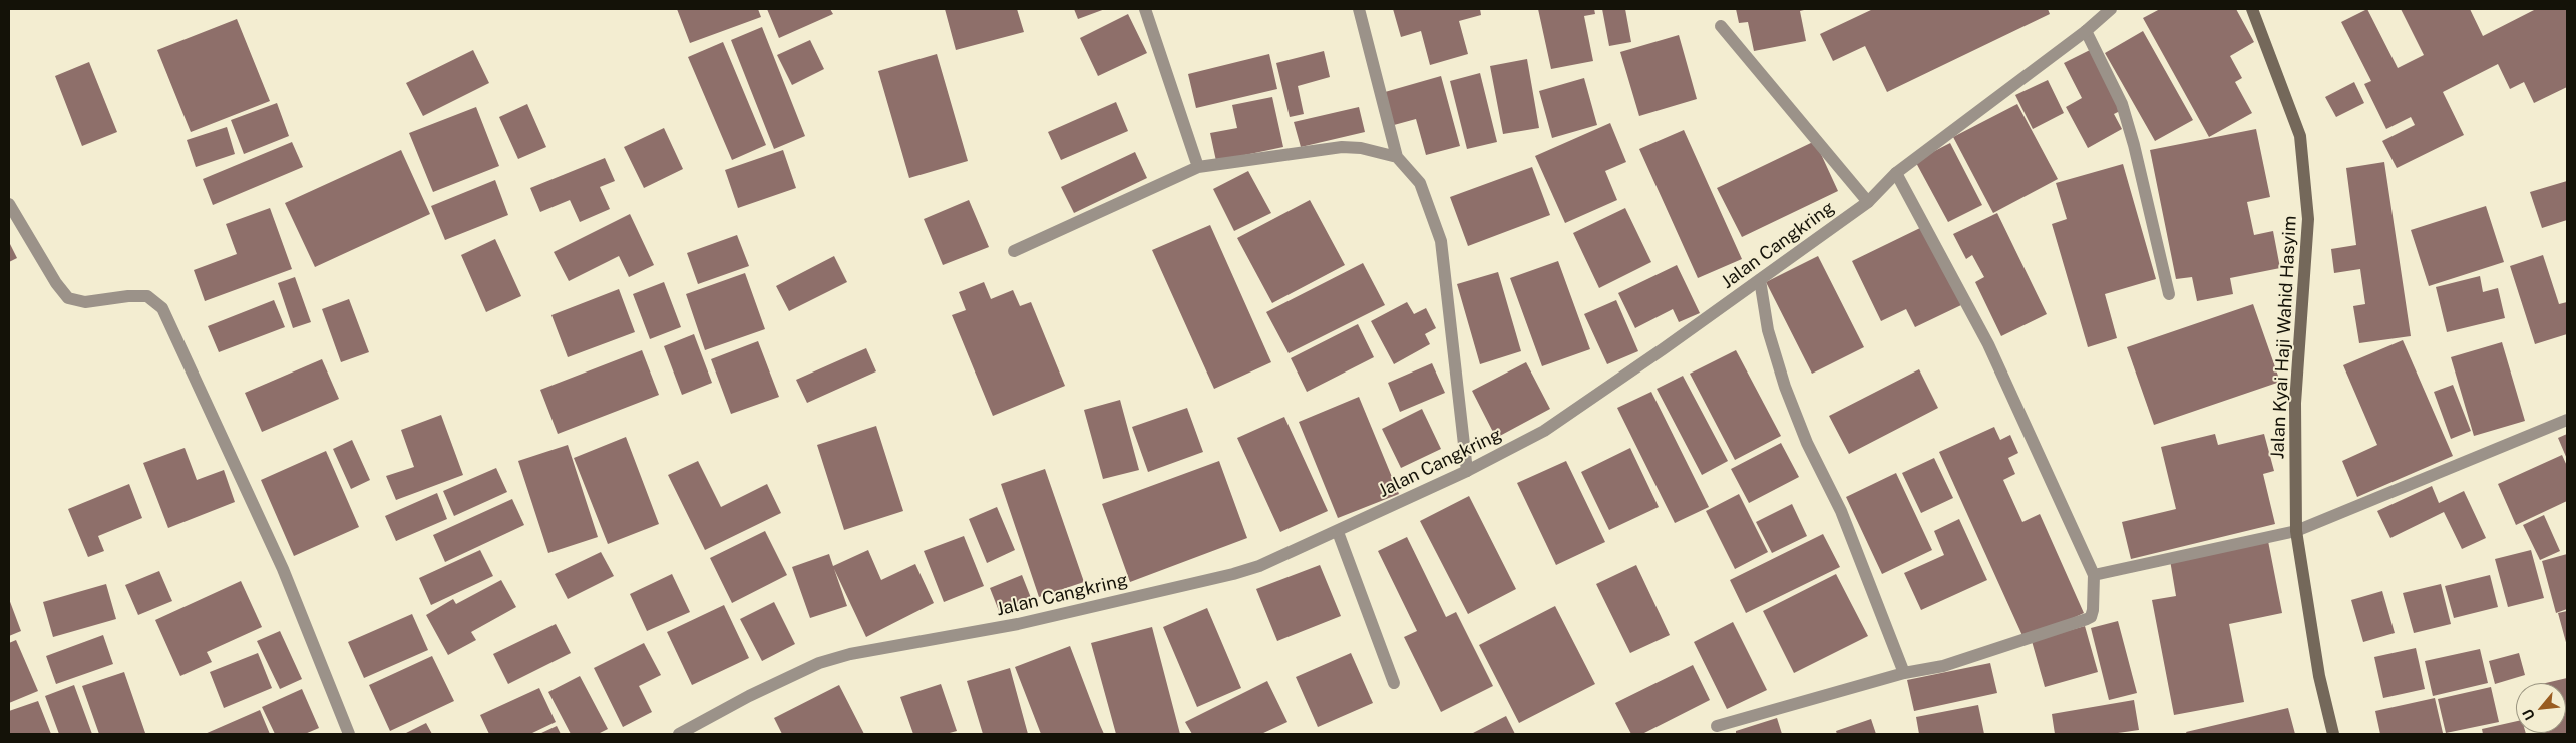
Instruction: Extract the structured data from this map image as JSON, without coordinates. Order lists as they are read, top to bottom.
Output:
{
  "streets": {
    "main road": ["Jalan Kyai Haji Wahid Hasyim"],
    "street": ["Jalan Cangkring"]
  },
  "north": "bottom left"
}
